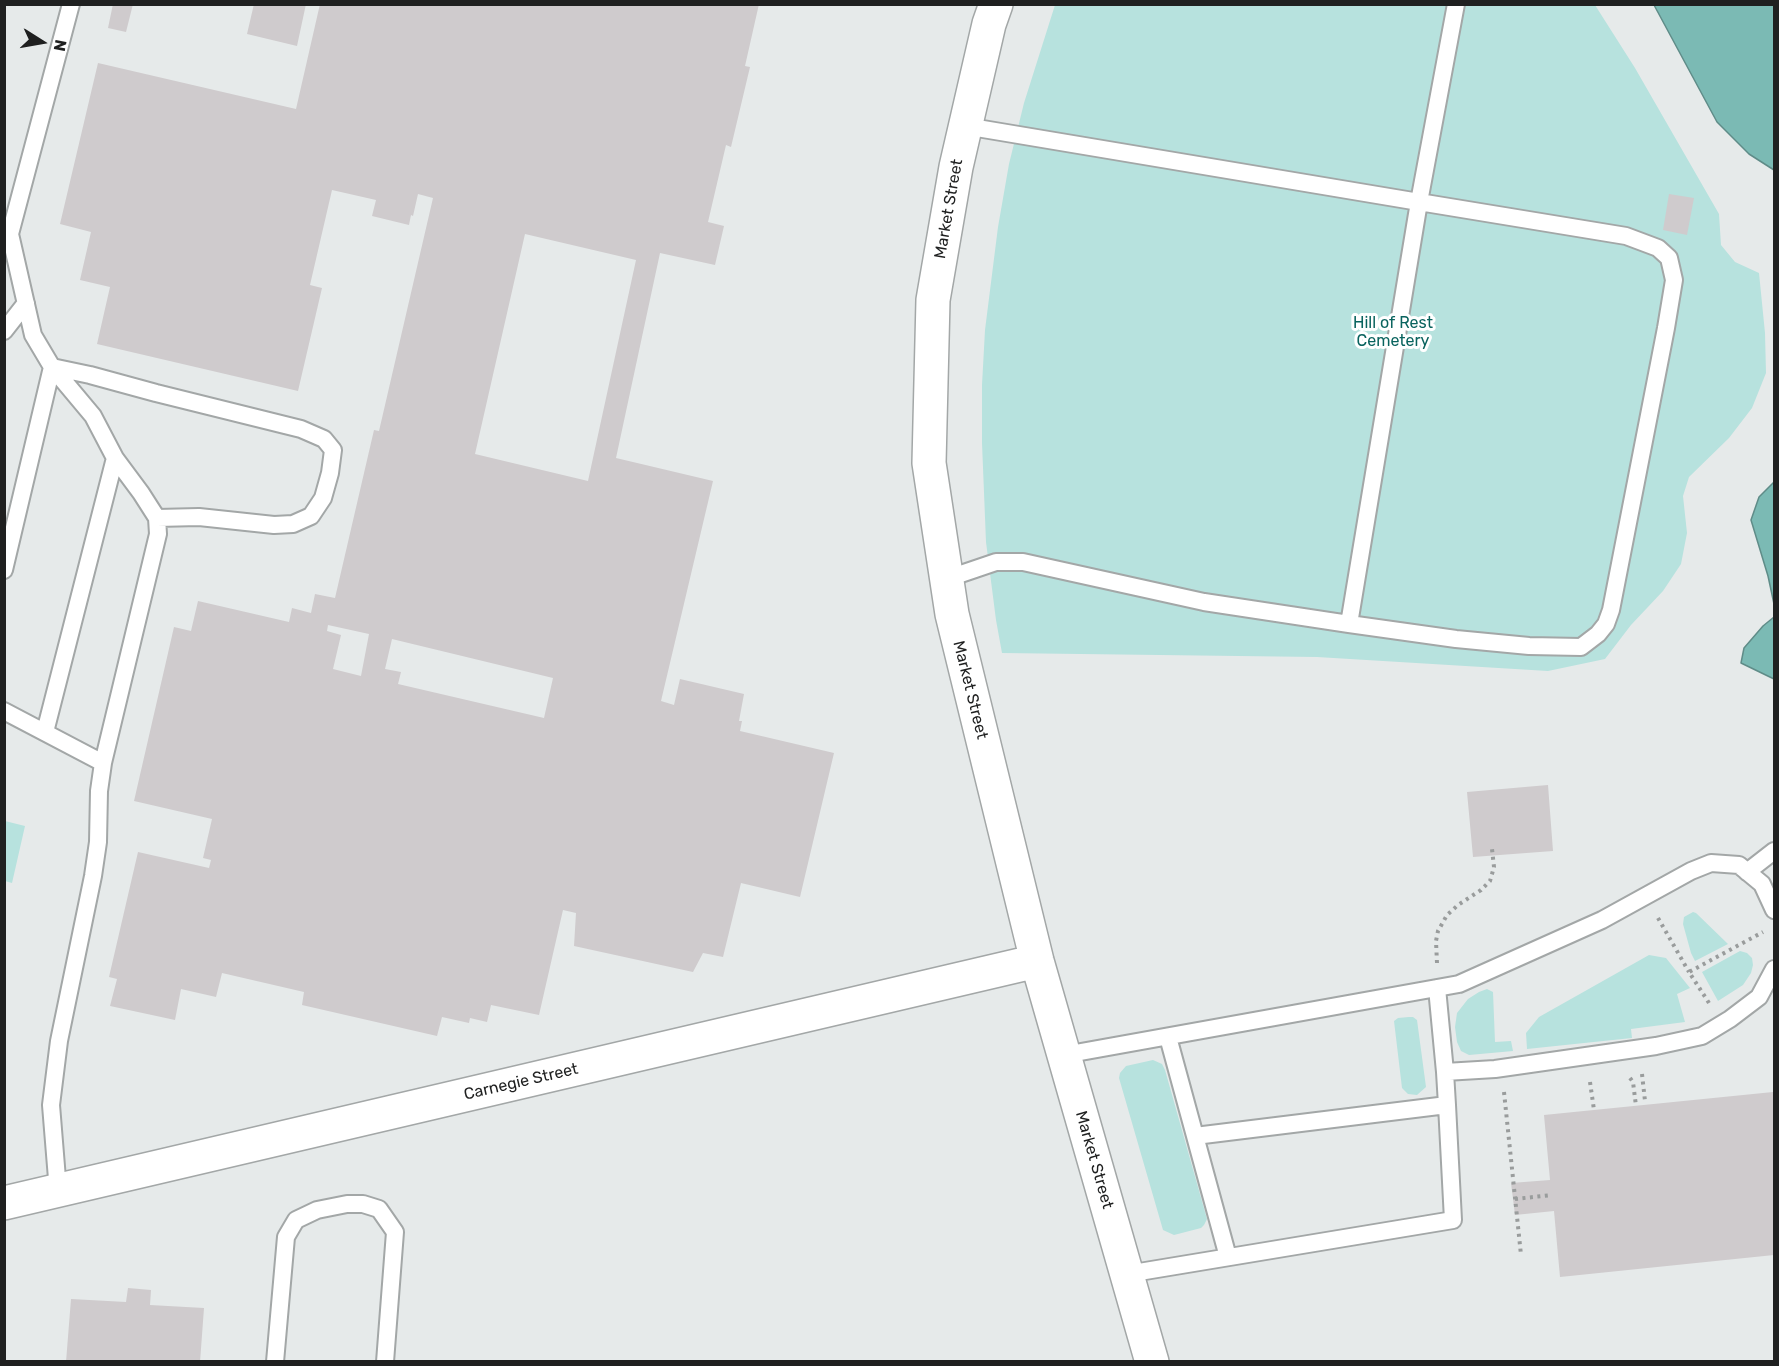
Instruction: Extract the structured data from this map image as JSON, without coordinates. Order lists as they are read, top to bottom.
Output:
{
  "streets": {
    "main road": ["Market Street", "Carnegie Street"]
  },
  "crossings": [
    ["Market Street", "Carnegie Street"]
  ],
  "parks": ["Hill of Rest Cemetery"],
  "north": "right"
}
